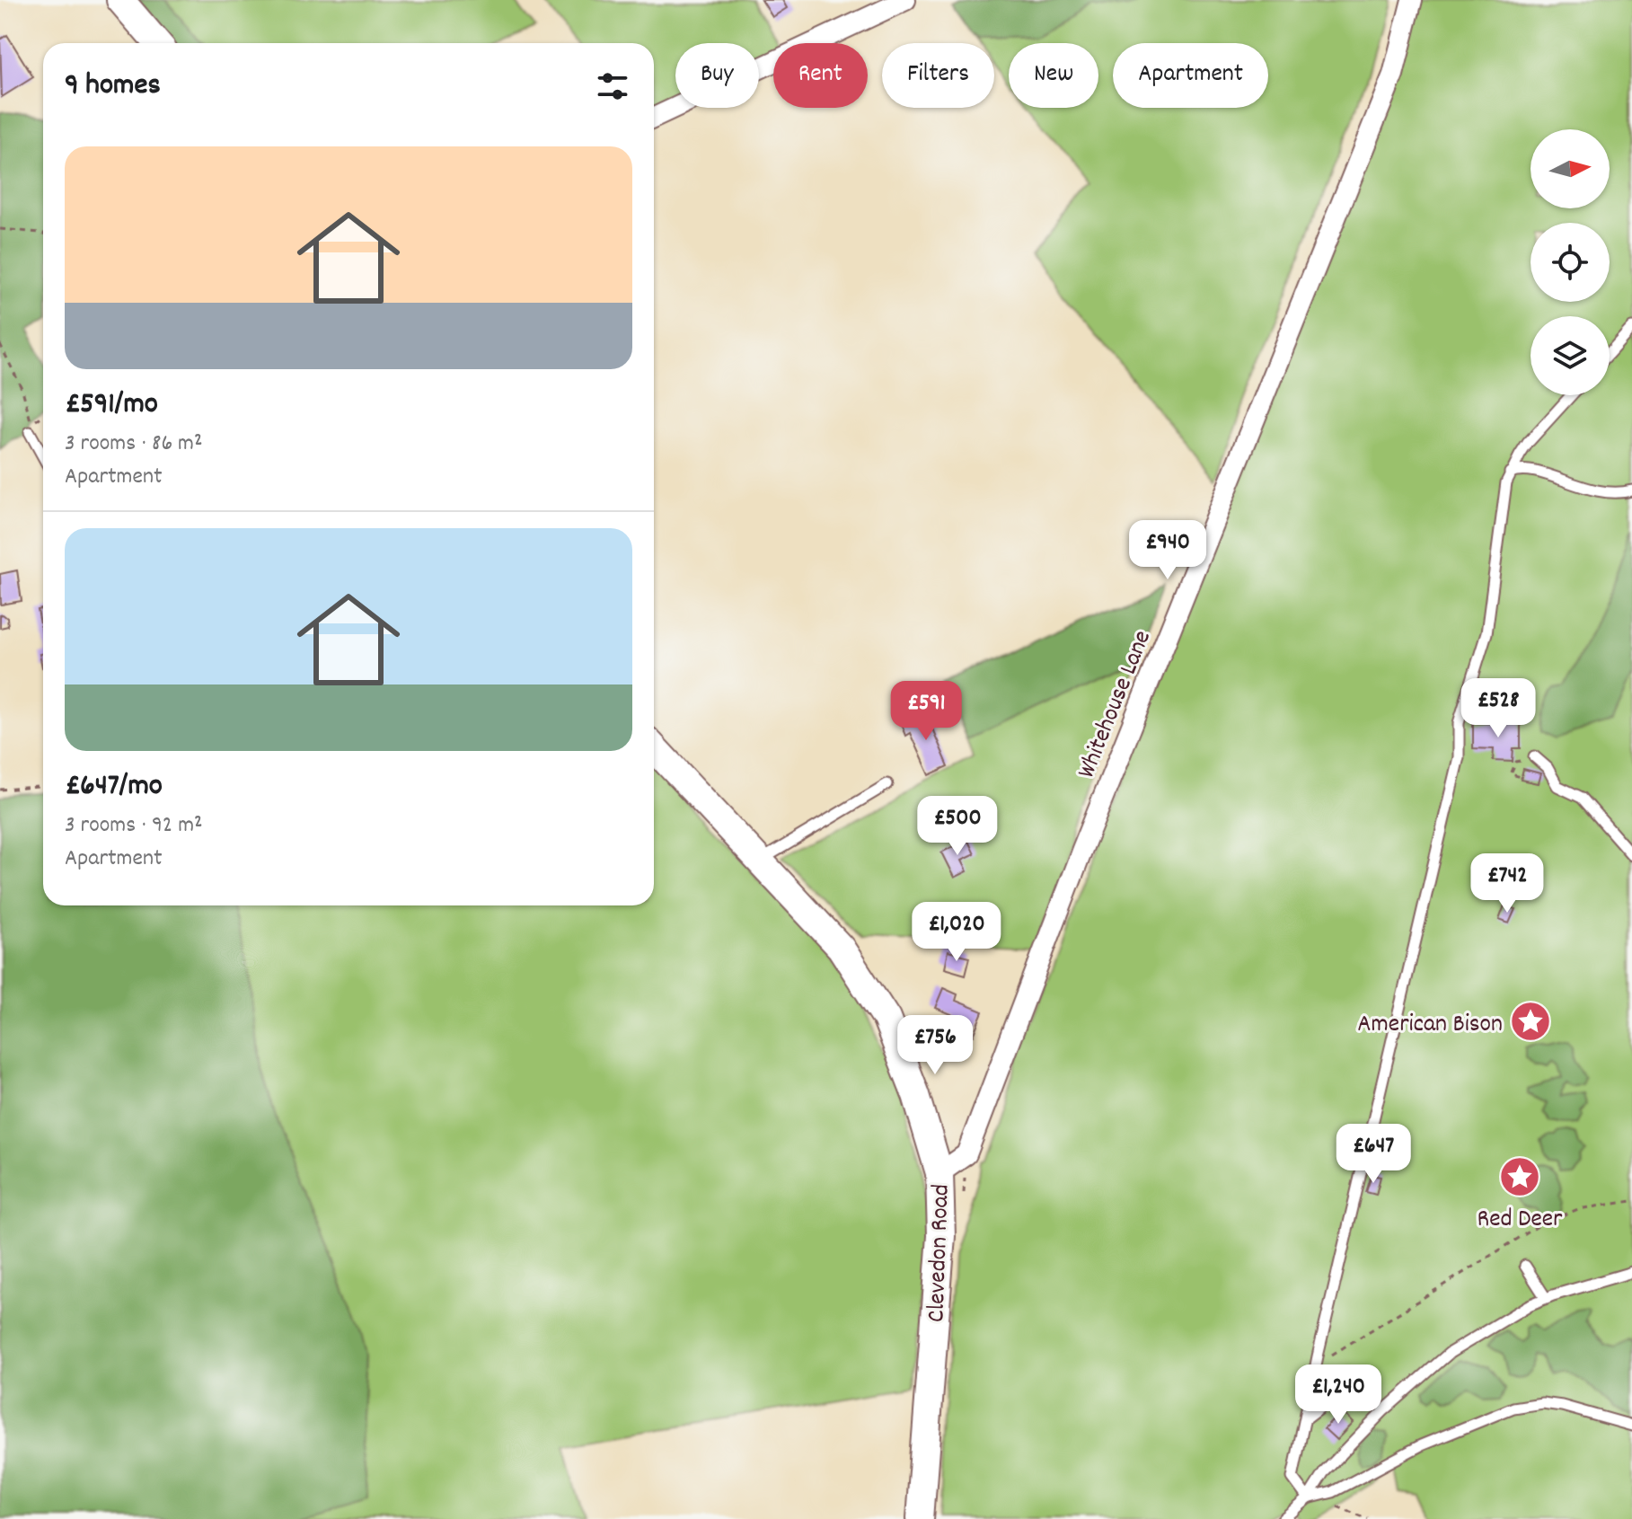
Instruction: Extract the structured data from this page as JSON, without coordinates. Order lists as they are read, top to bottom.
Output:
{
  "streets": {
    "main road": ["Clevedon Road"],
    "street": ["Whitehouse Lane"]
  },
  "crossings": [
    ["Whitehouse Lane", "Clevedon Road"]
  ],
  "places": {
    "place": ["American Bison", "Red Deer"]
  },
  "north": "right",
  "page": {
    "chip": [
      "Buy",
      "Rent",
      "Filters",
      "New",
      "Apartment"
    ],
    "heading": "9 homes",
    "list": [
      {
        "name": "£591/mo",
        "note": "3 rooms · 86 m² · Apartment"
      },
      {
        "name": "£647/mo",
        "note": "3 rooms · 92 m² · Apartment"
      }
    ],
    "price": [
      "£940",
      "£528",
      "£591",
      "£500",
      "£742",
      "£1,020",
      "£756",
      "£647",
      "£1,240"
    ]
  }
}
